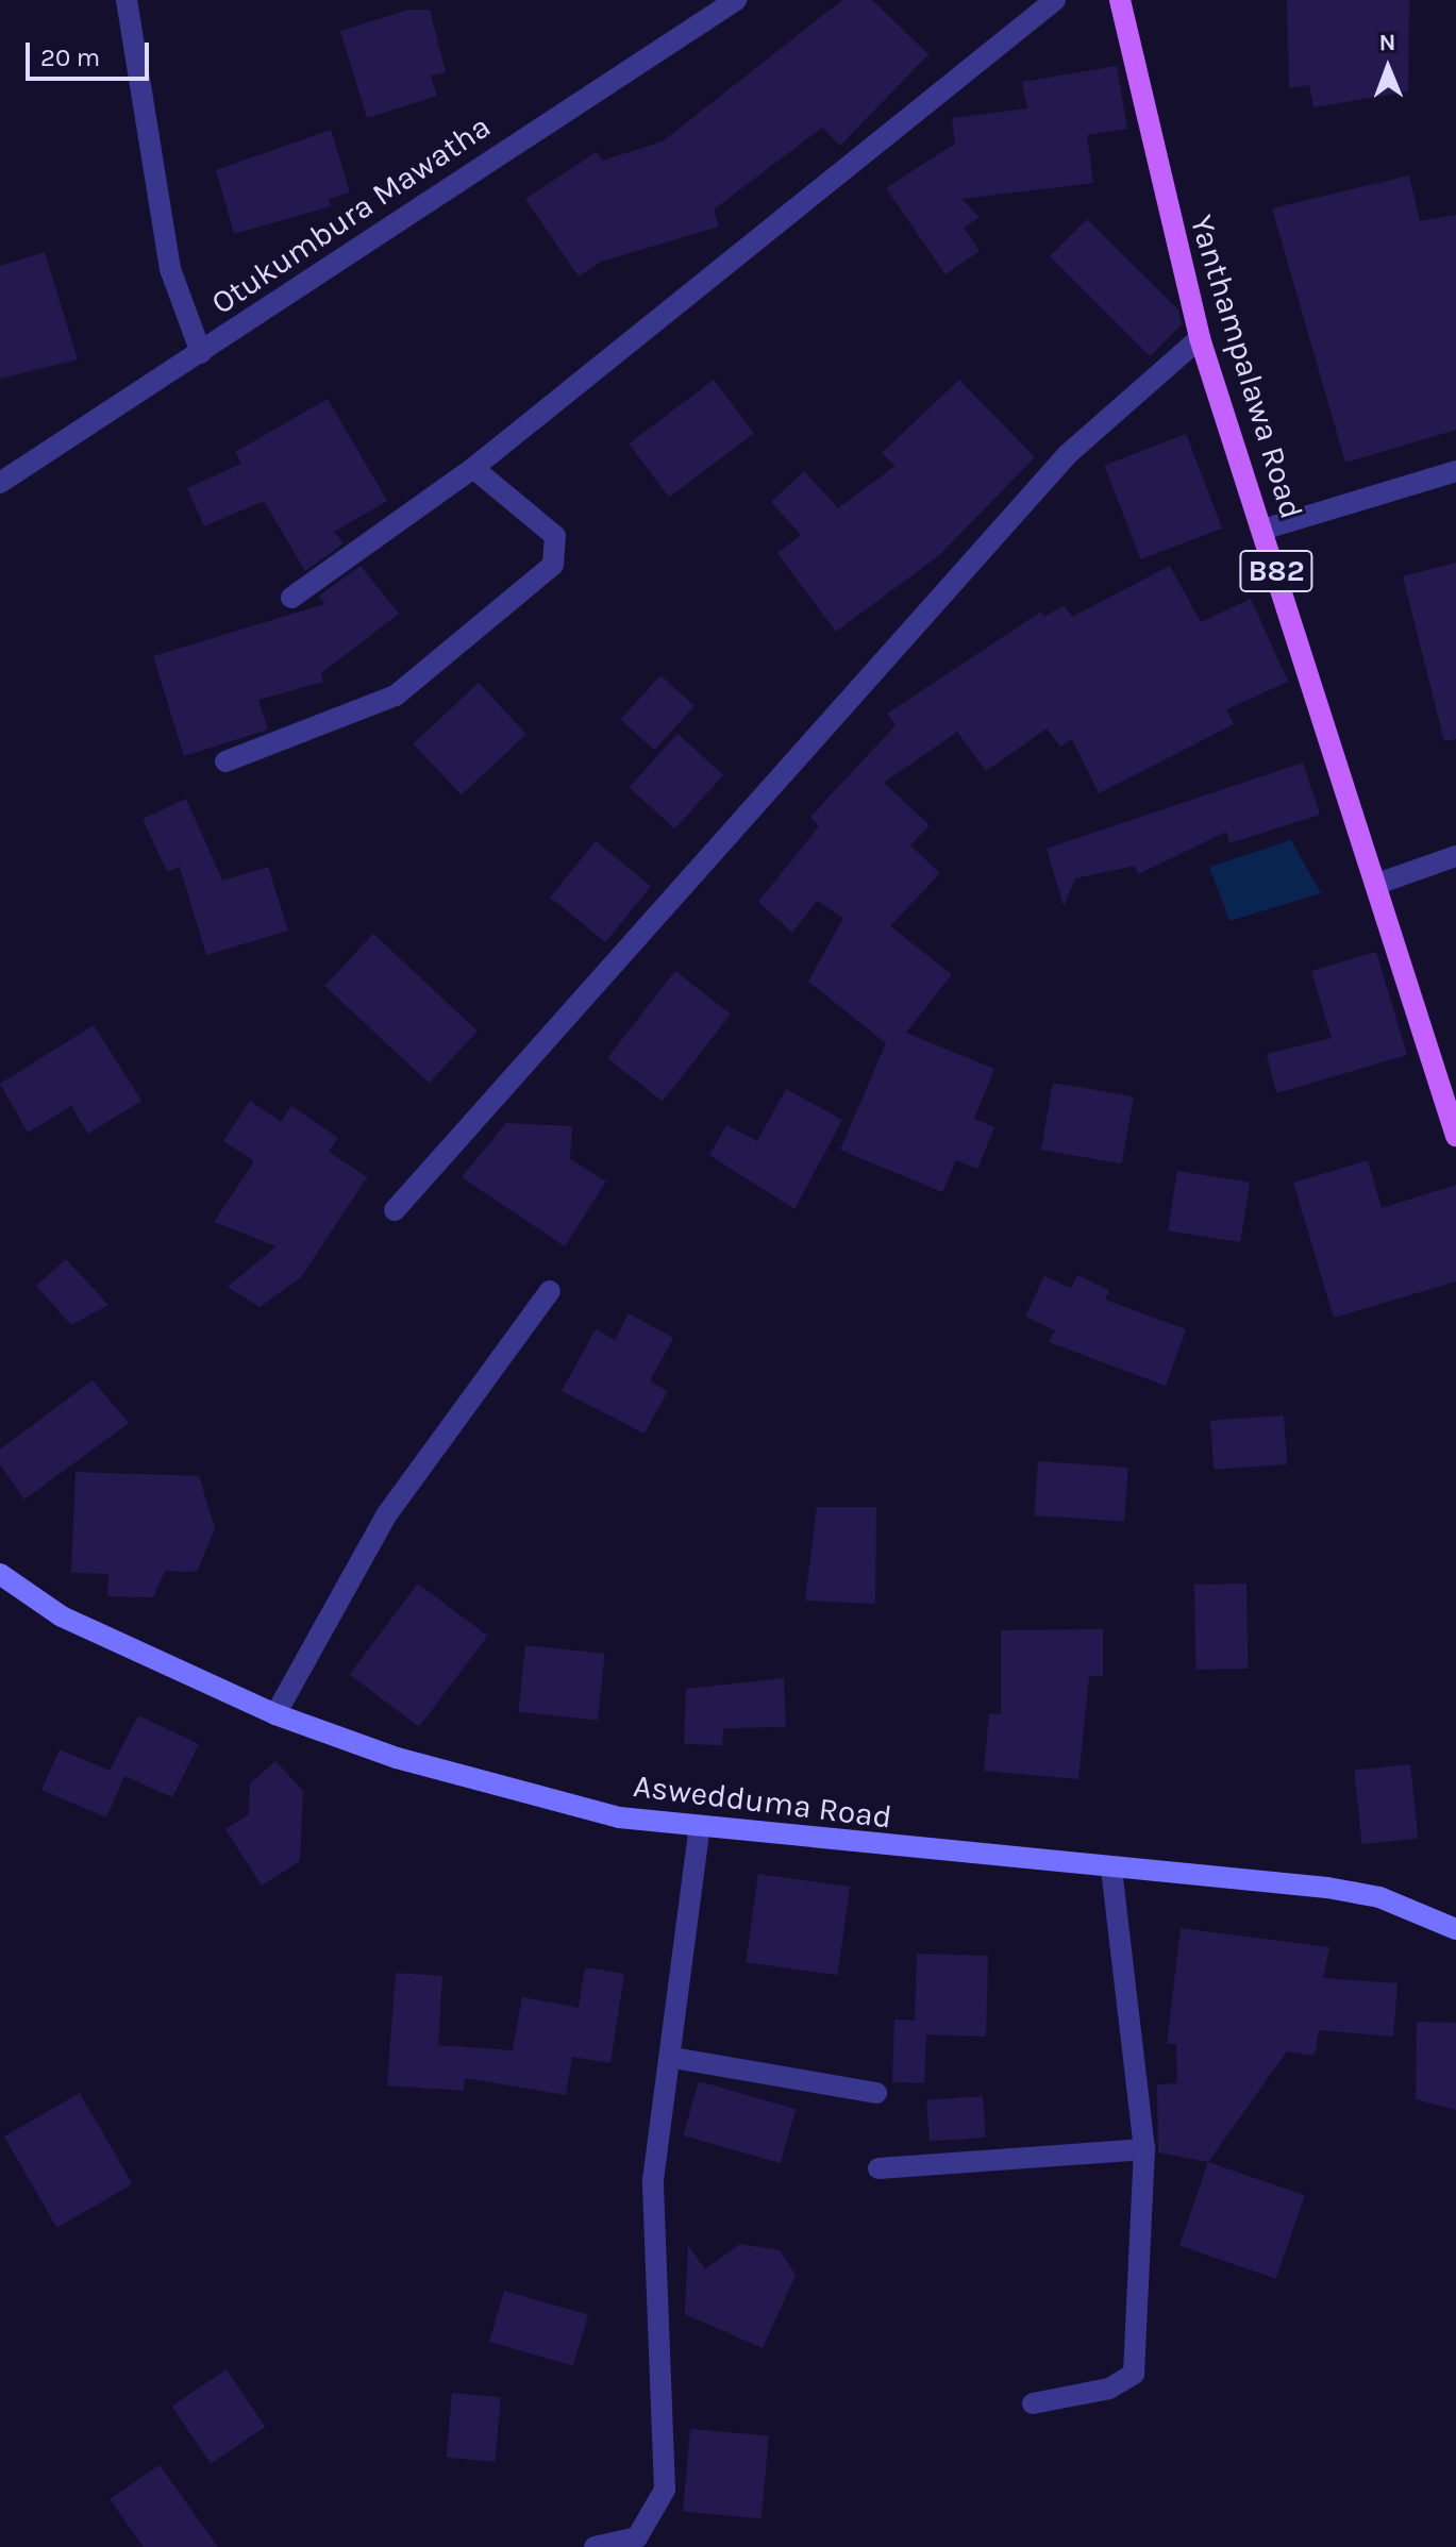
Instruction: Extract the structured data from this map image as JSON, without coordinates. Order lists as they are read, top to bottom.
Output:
{
  "streets": {
    "main road": ["Yanthampalawa Road", "B82"],
    "street": ["Otukumbura Mawatha", "Aswedduma Road"]
  },
  "scale_bar": "20 m",
  "north": "top"
}
